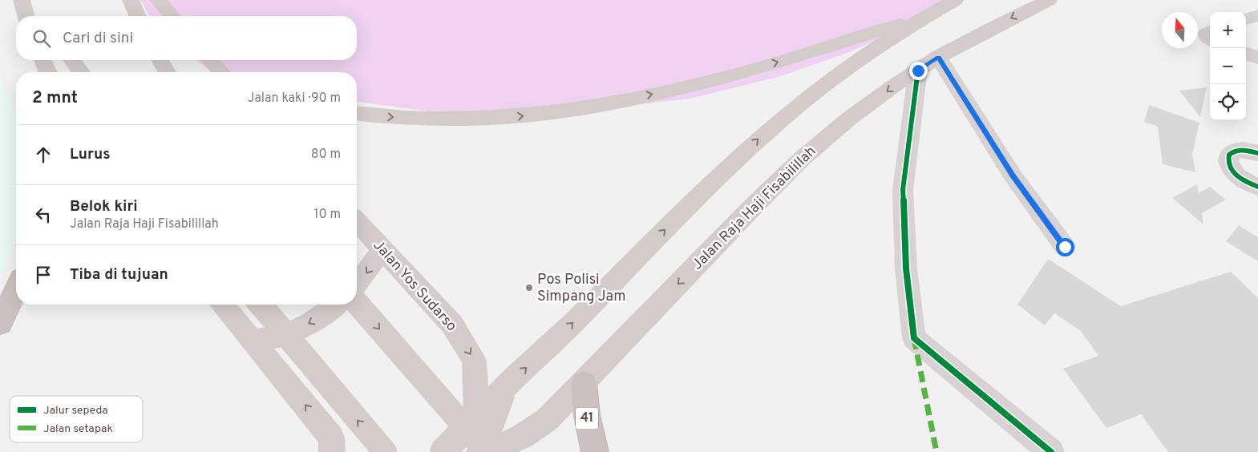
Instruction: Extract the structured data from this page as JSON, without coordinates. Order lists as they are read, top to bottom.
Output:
{
  "streets": {
    "highway": ["41"],
    "main road": ["Jalan Raja Haji Fisabilillah", "Jalan Yos Sudarso"]
  },
  "crossings": [
    ["Jalan Raja Haji Fisabilillah", "41"]
  ],
  "places": ["Pos Polisi Simpang Jam"],
  "legend": ["Jalur sepeda", "Jalan setapak"],
  "north": "top",
  "page": {
    "map_buttons": ["+", "−"],
    "search": "Cari di sini",
    "heading": ["2 mnt", "Jalan kaki · 90 m"],
    "list": [
      ["Lurus", "80 m"],
      ["Belok kiri", "Jalan Raja Haji Fisabilillah", "10 m"],
      "Tiba di tujuan"
    ]
  }
}
